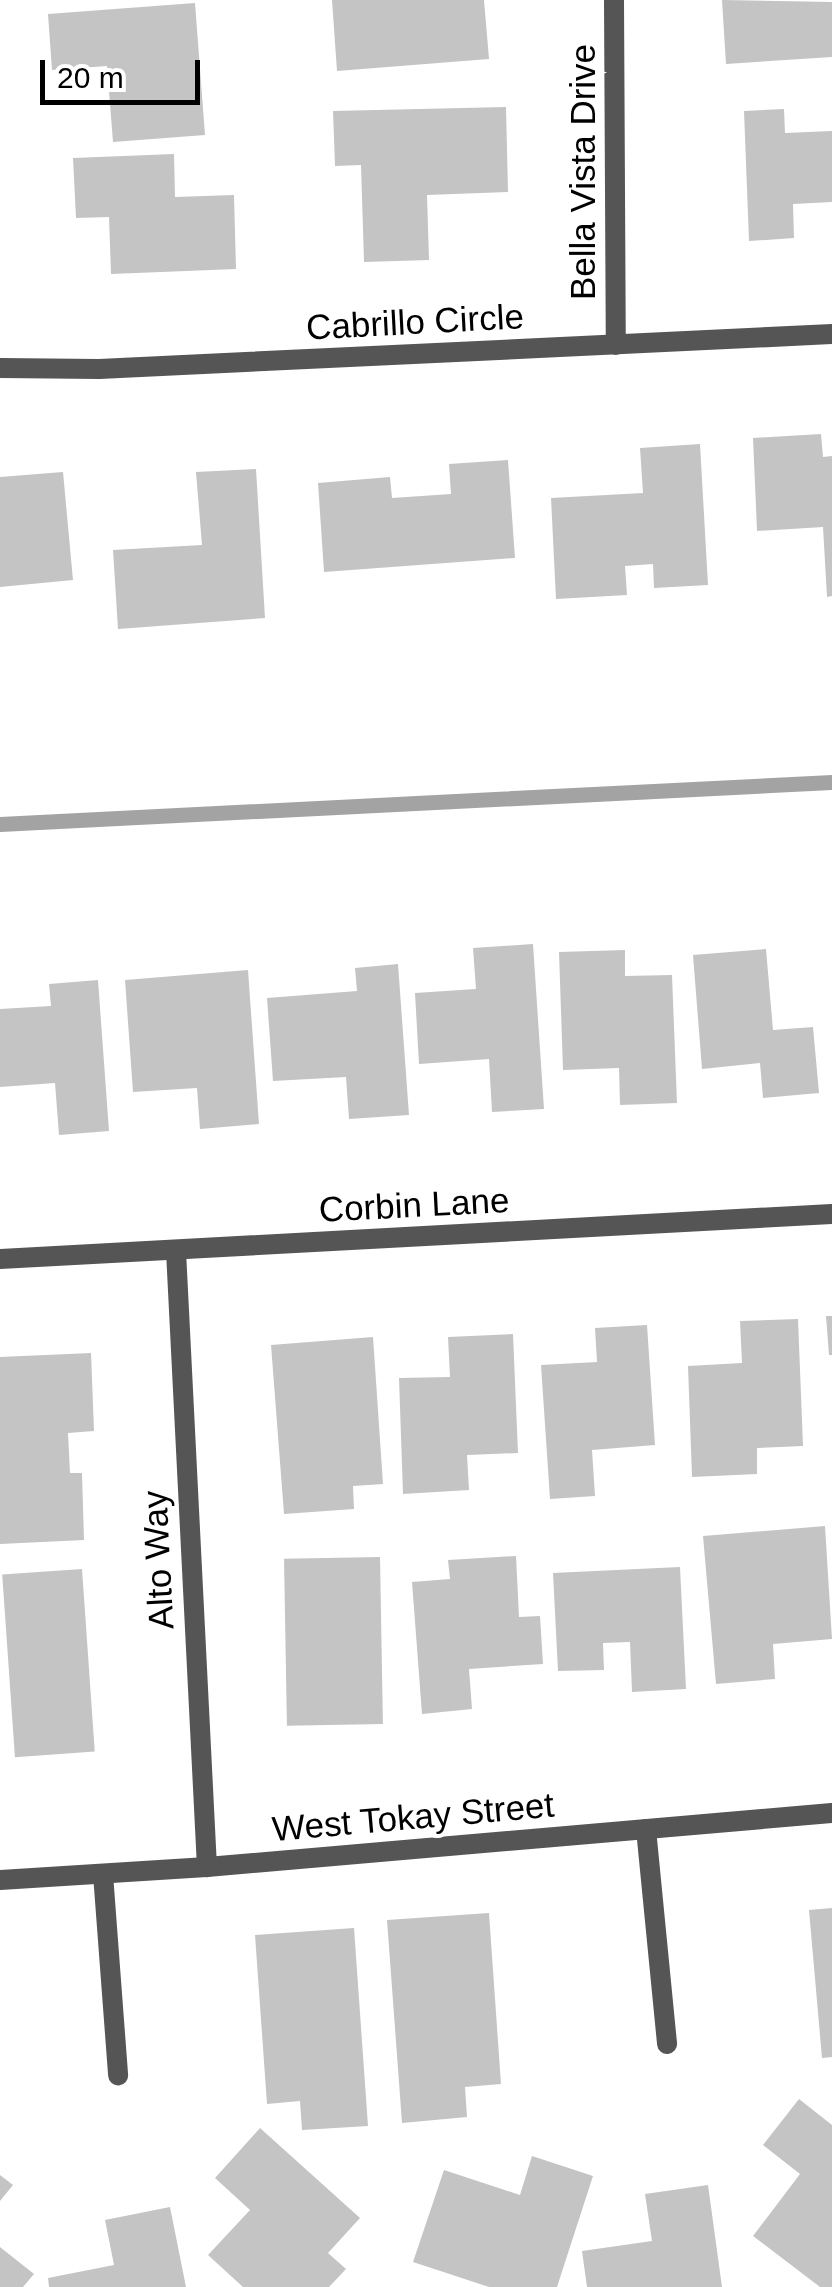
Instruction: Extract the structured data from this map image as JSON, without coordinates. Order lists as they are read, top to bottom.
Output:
{
  "streets": {
    "street": [
      "Bella Vista Drive",
      "Cabrillo Circle",
      "Corbin Lane",
      "Alto Way",
      "West Tokay Street"
    ]
  },
  "crossings": [
    ["Bella Vista Drive", "Cabrillo Circle"],
    ["Corbin Lane", "Alto Way"],
    ["Alto Way", "West Tokay Street"]
  ],
  "scale_bar": "20 m"
}
